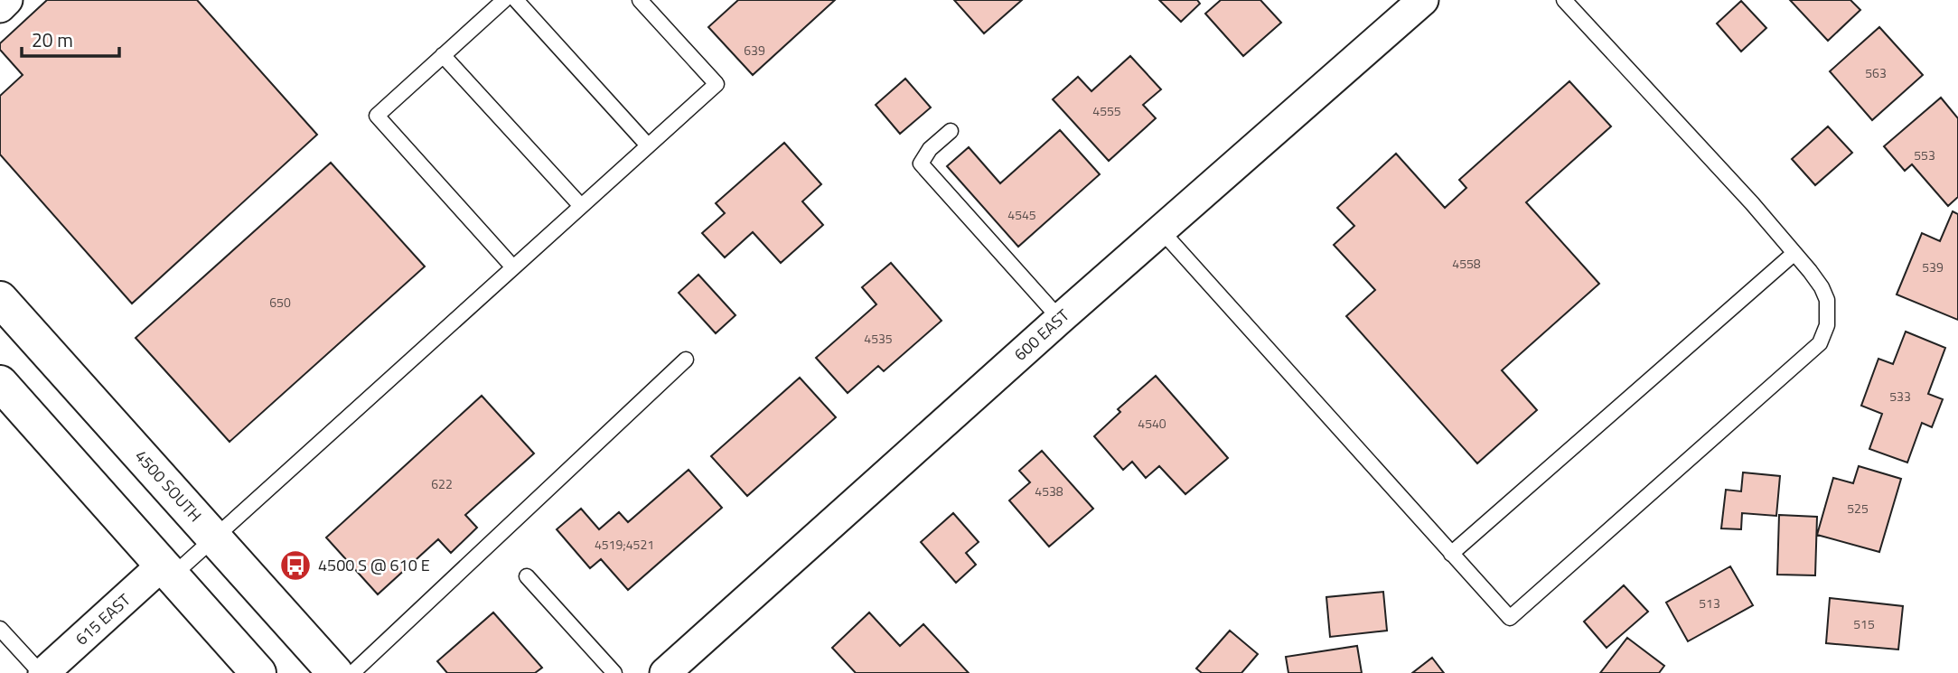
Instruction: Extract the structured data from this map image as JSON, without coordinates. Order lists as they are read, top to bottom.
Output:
{
  "streets": {
    "main road": ["4500 SOUTH"],
    "street": ["600 EAST", "615 EAST"]
  },
  "places": {
    "bus stop": ["4500 S @ 610 E"]
  },
  "house_numbers": [
    "639",
    "563",
    "4555",
    "553",
    "4545",
    "4558",
    "539",
    "650",
    "4535",
    "533",
    "4540",
    "622",
    "4538",
    "525",
    "4519;4521",
    "513",
    "515"
  ],
  "scale_bar": "20 m"
}
